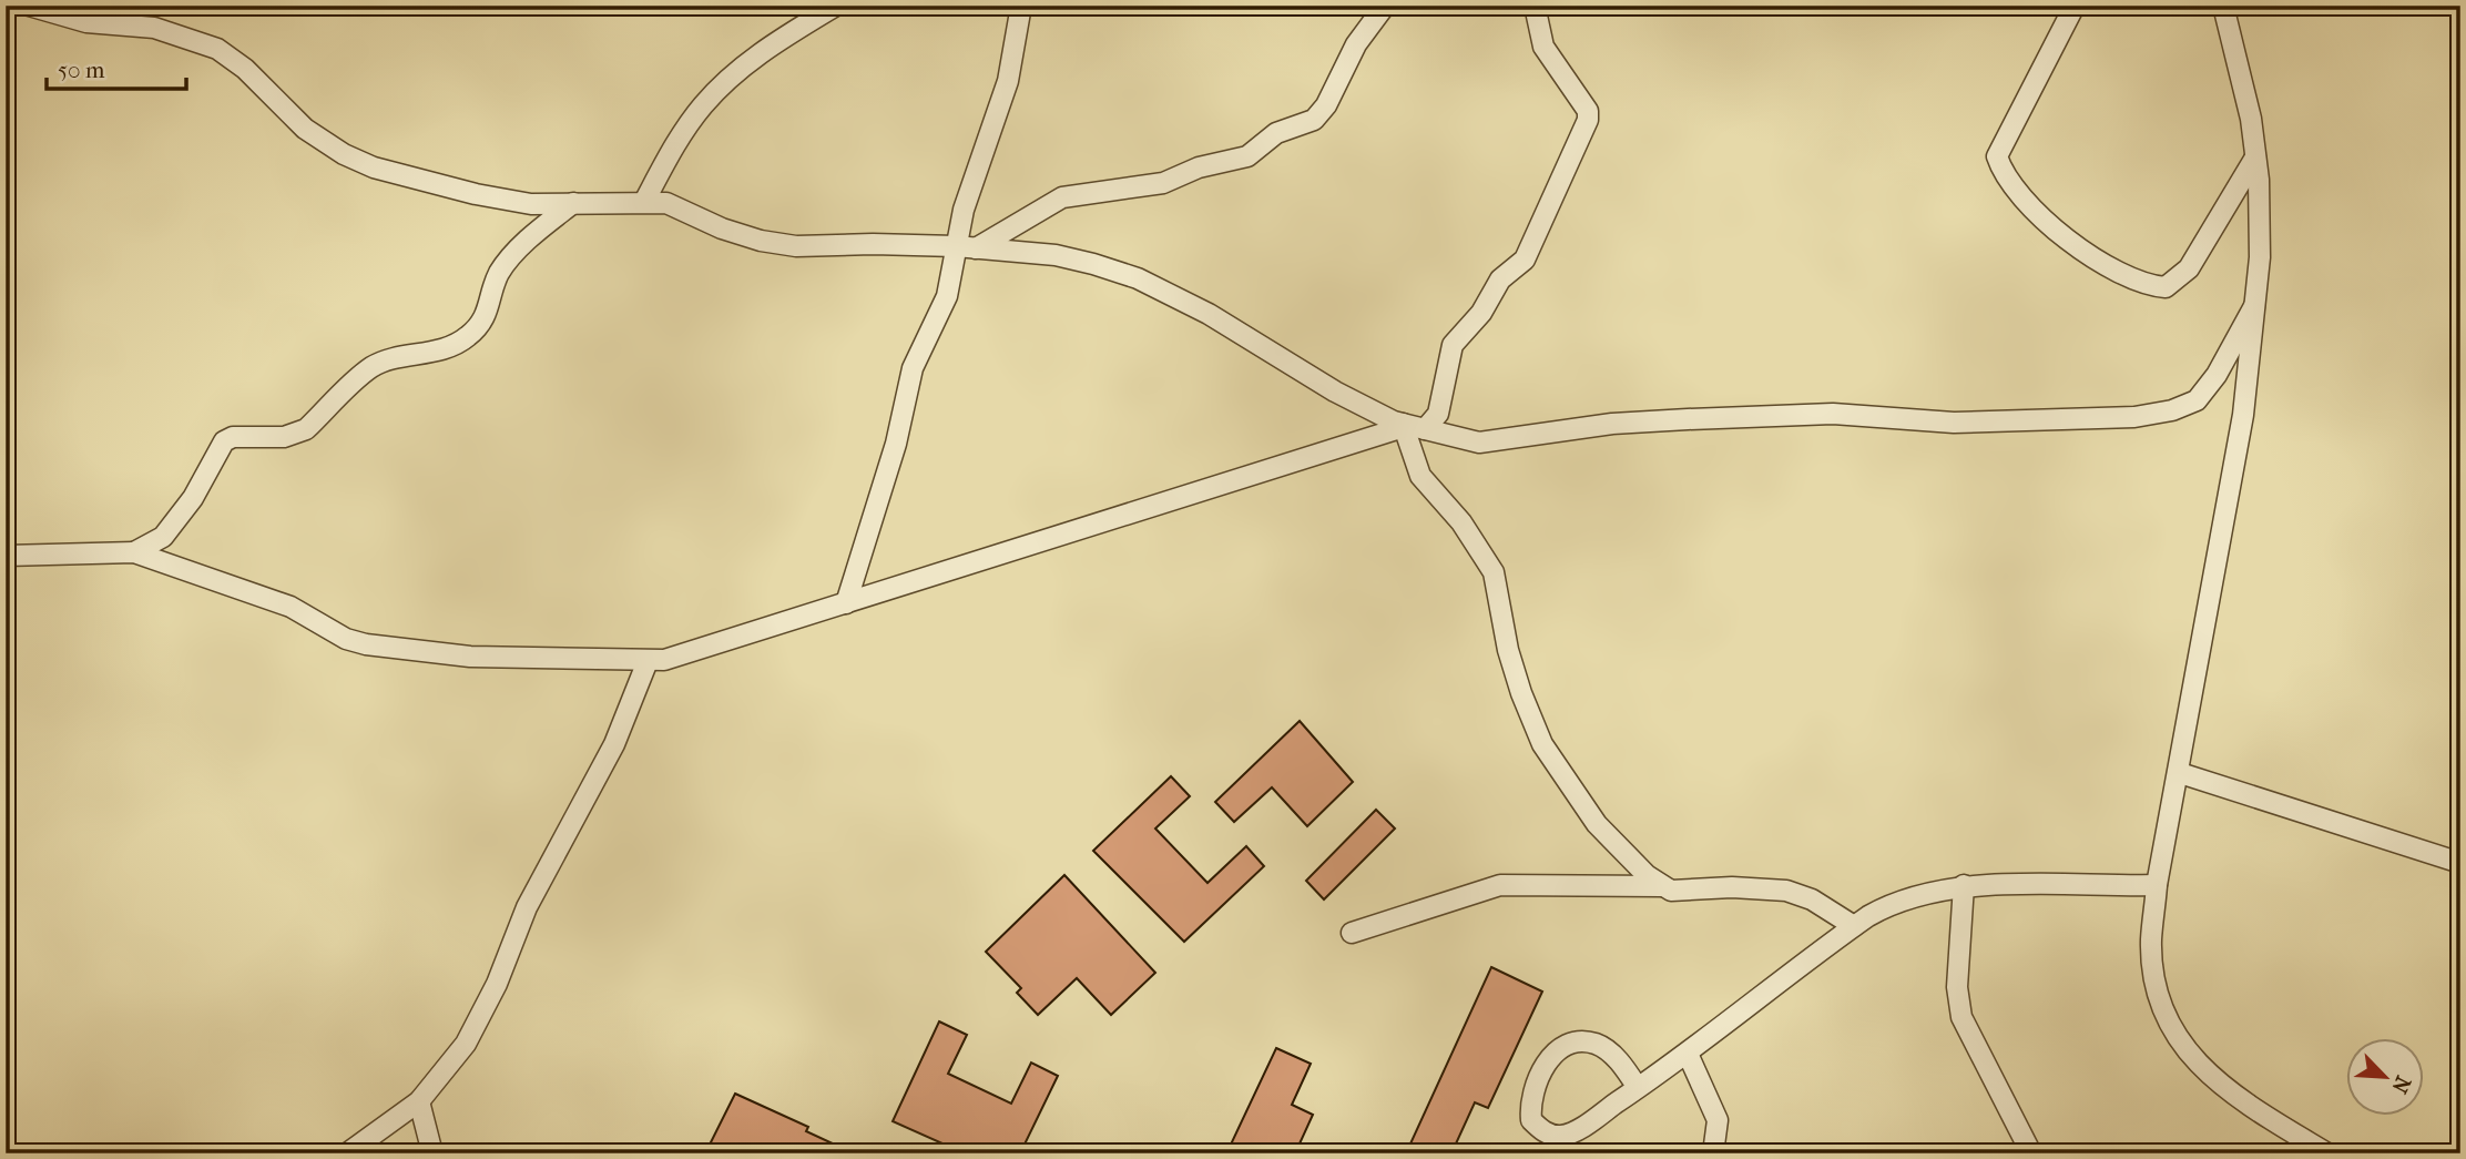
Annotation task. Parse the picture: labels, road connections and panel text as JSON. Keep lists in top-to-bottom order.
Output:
{
  "scale_bar": "50 m",
  "north": "bottom right"
}
